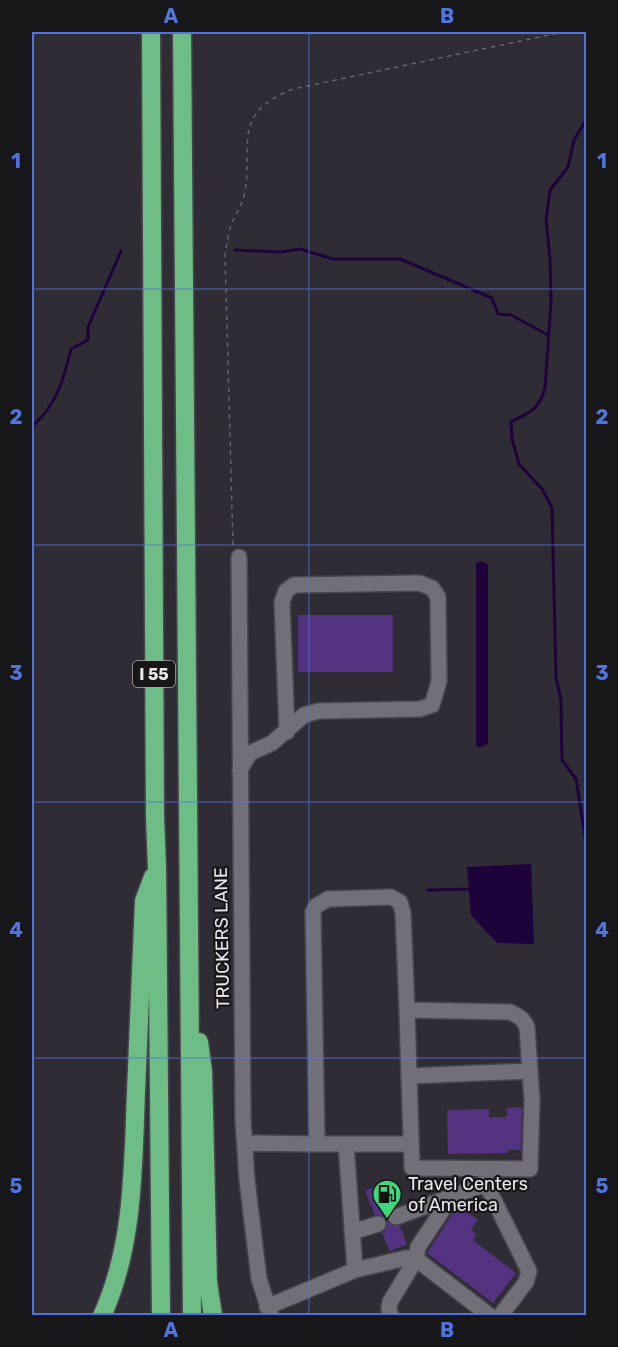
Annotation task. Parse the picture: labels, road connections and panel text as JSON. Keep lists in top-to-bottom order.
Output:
{
  "streets": {
    "highway": ["I 55"],
    "street": ["TRUCKERS LANE"]
  },
  "places": {
    "fuel station": ["Travel Centers of America"]
  },
  "grid": {
    "columns": ["A", "B"],
    "rows": [
      "1",
      "2",
      "3",
      "4",
      "5"
    ]
  }
}
